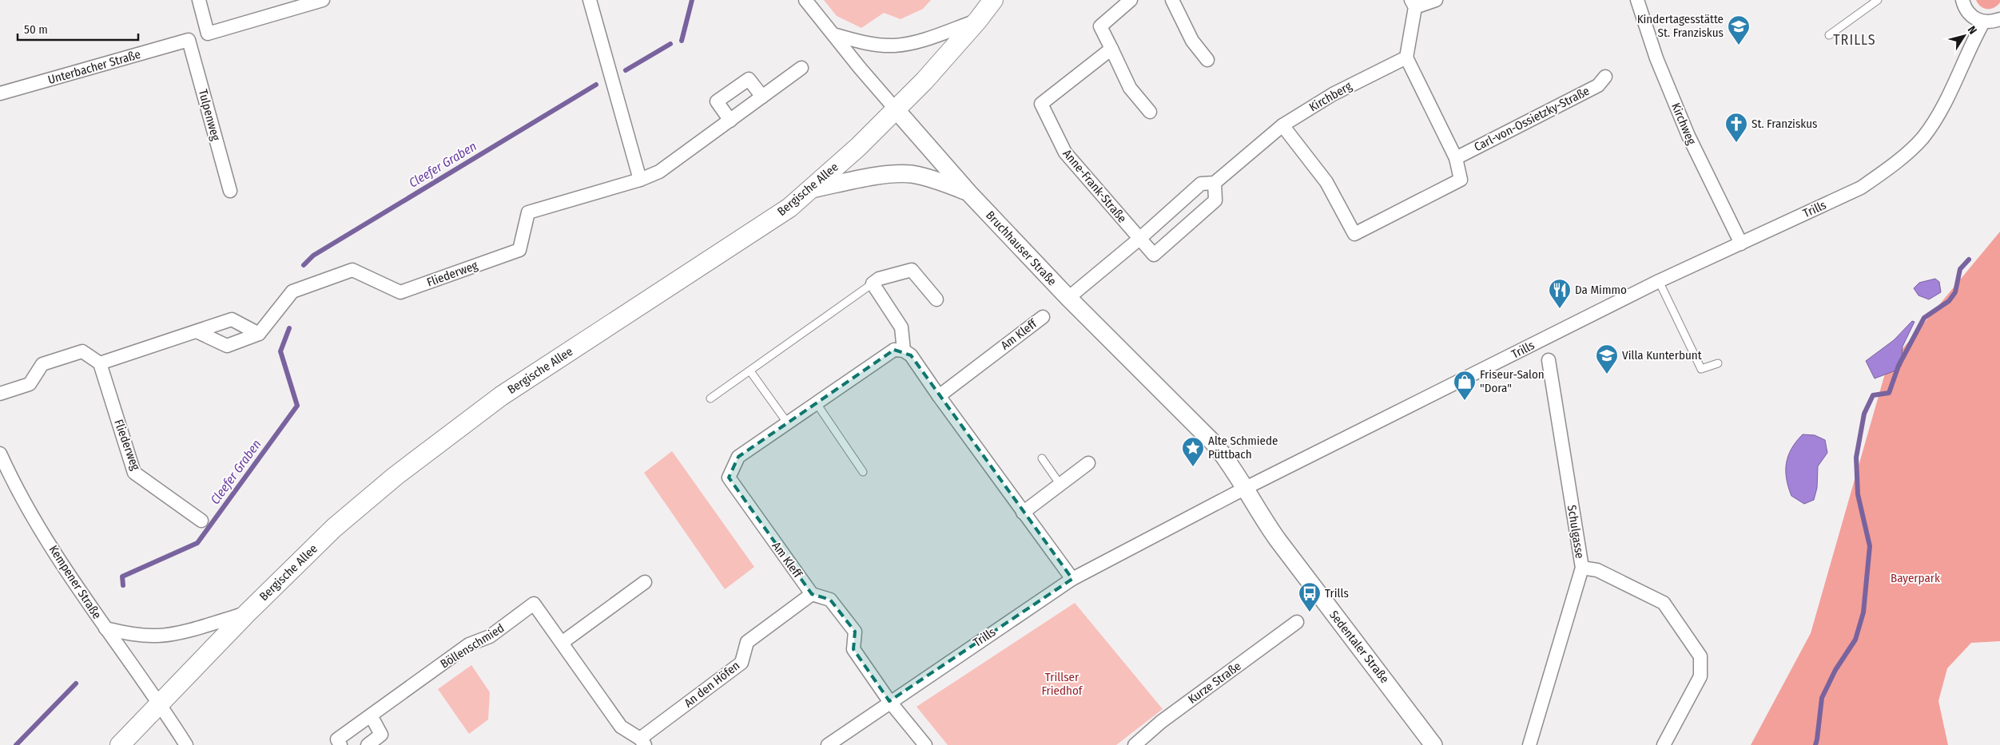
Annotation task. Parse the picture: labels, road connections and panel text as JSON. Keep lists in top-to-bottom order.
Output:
{
  "streets": {
    "main road": ["Bergische Allee"],
    "street": [
      "Unterbacher Straße",
      "Kirchberg",
      "Tulpenweg",
      "Carl-von-Ossietzky-Straße",
      "Kirchweg",
      "Anne-Frank-Straße",
      "Trills",
      "Bruchhauser Straße",
      "Fliederweg",
      "Am Kleff",
      "Schulgasse",
      "Kempener Straße",
      "Böllenschmied",
      "Sedentaler Straße",
      "Kurze Straße",
      "An den Höfen"
    ]
  },
  "crossings": [
    ["Unterbacher Straße", "Tulpenweg"],
    ["Kirchberg", "Anne-Frank-Straße"],
    ["Kirchberg", "Bruchhauser Straße"],
    ["Kirchweg", "Trills"],
    ["Bergische Allee", "Bruchhauser Straße"],
    ["Bergische Allee", "Kempener Straße"],
    ["Trills", "Bruchhauser Straße"],
    ["Trills", "Sedentaler Straße"],
    ["Bruchhauser Straße", "Sedentaler Straße"],
    ["Am Kleff", "An den Höfen"],
    ["Böllenschmied", "An den Höfen"]
  ],
  "districts": ["TRILLS"],
  "water": ["Cleefer Graben"],
  "parks": ["Bayerpark", "Trillser Friedhof"],
  "places": {
    "school or university": ["Kindertagesstätte St. Franziskus", "Villa Kunterbunt"],
    "church": ["St. Franziskus"],
    "restaurant": ["Da Mimmo"],
    "shop": ["Friseur-Salon \"Dora\""],
    "place": ["Alte Schmiede Püttbach"],
    "bus stop": ["Trills"]
  },
  "scale_bar": "50 m",
  "north": "top right"
}
